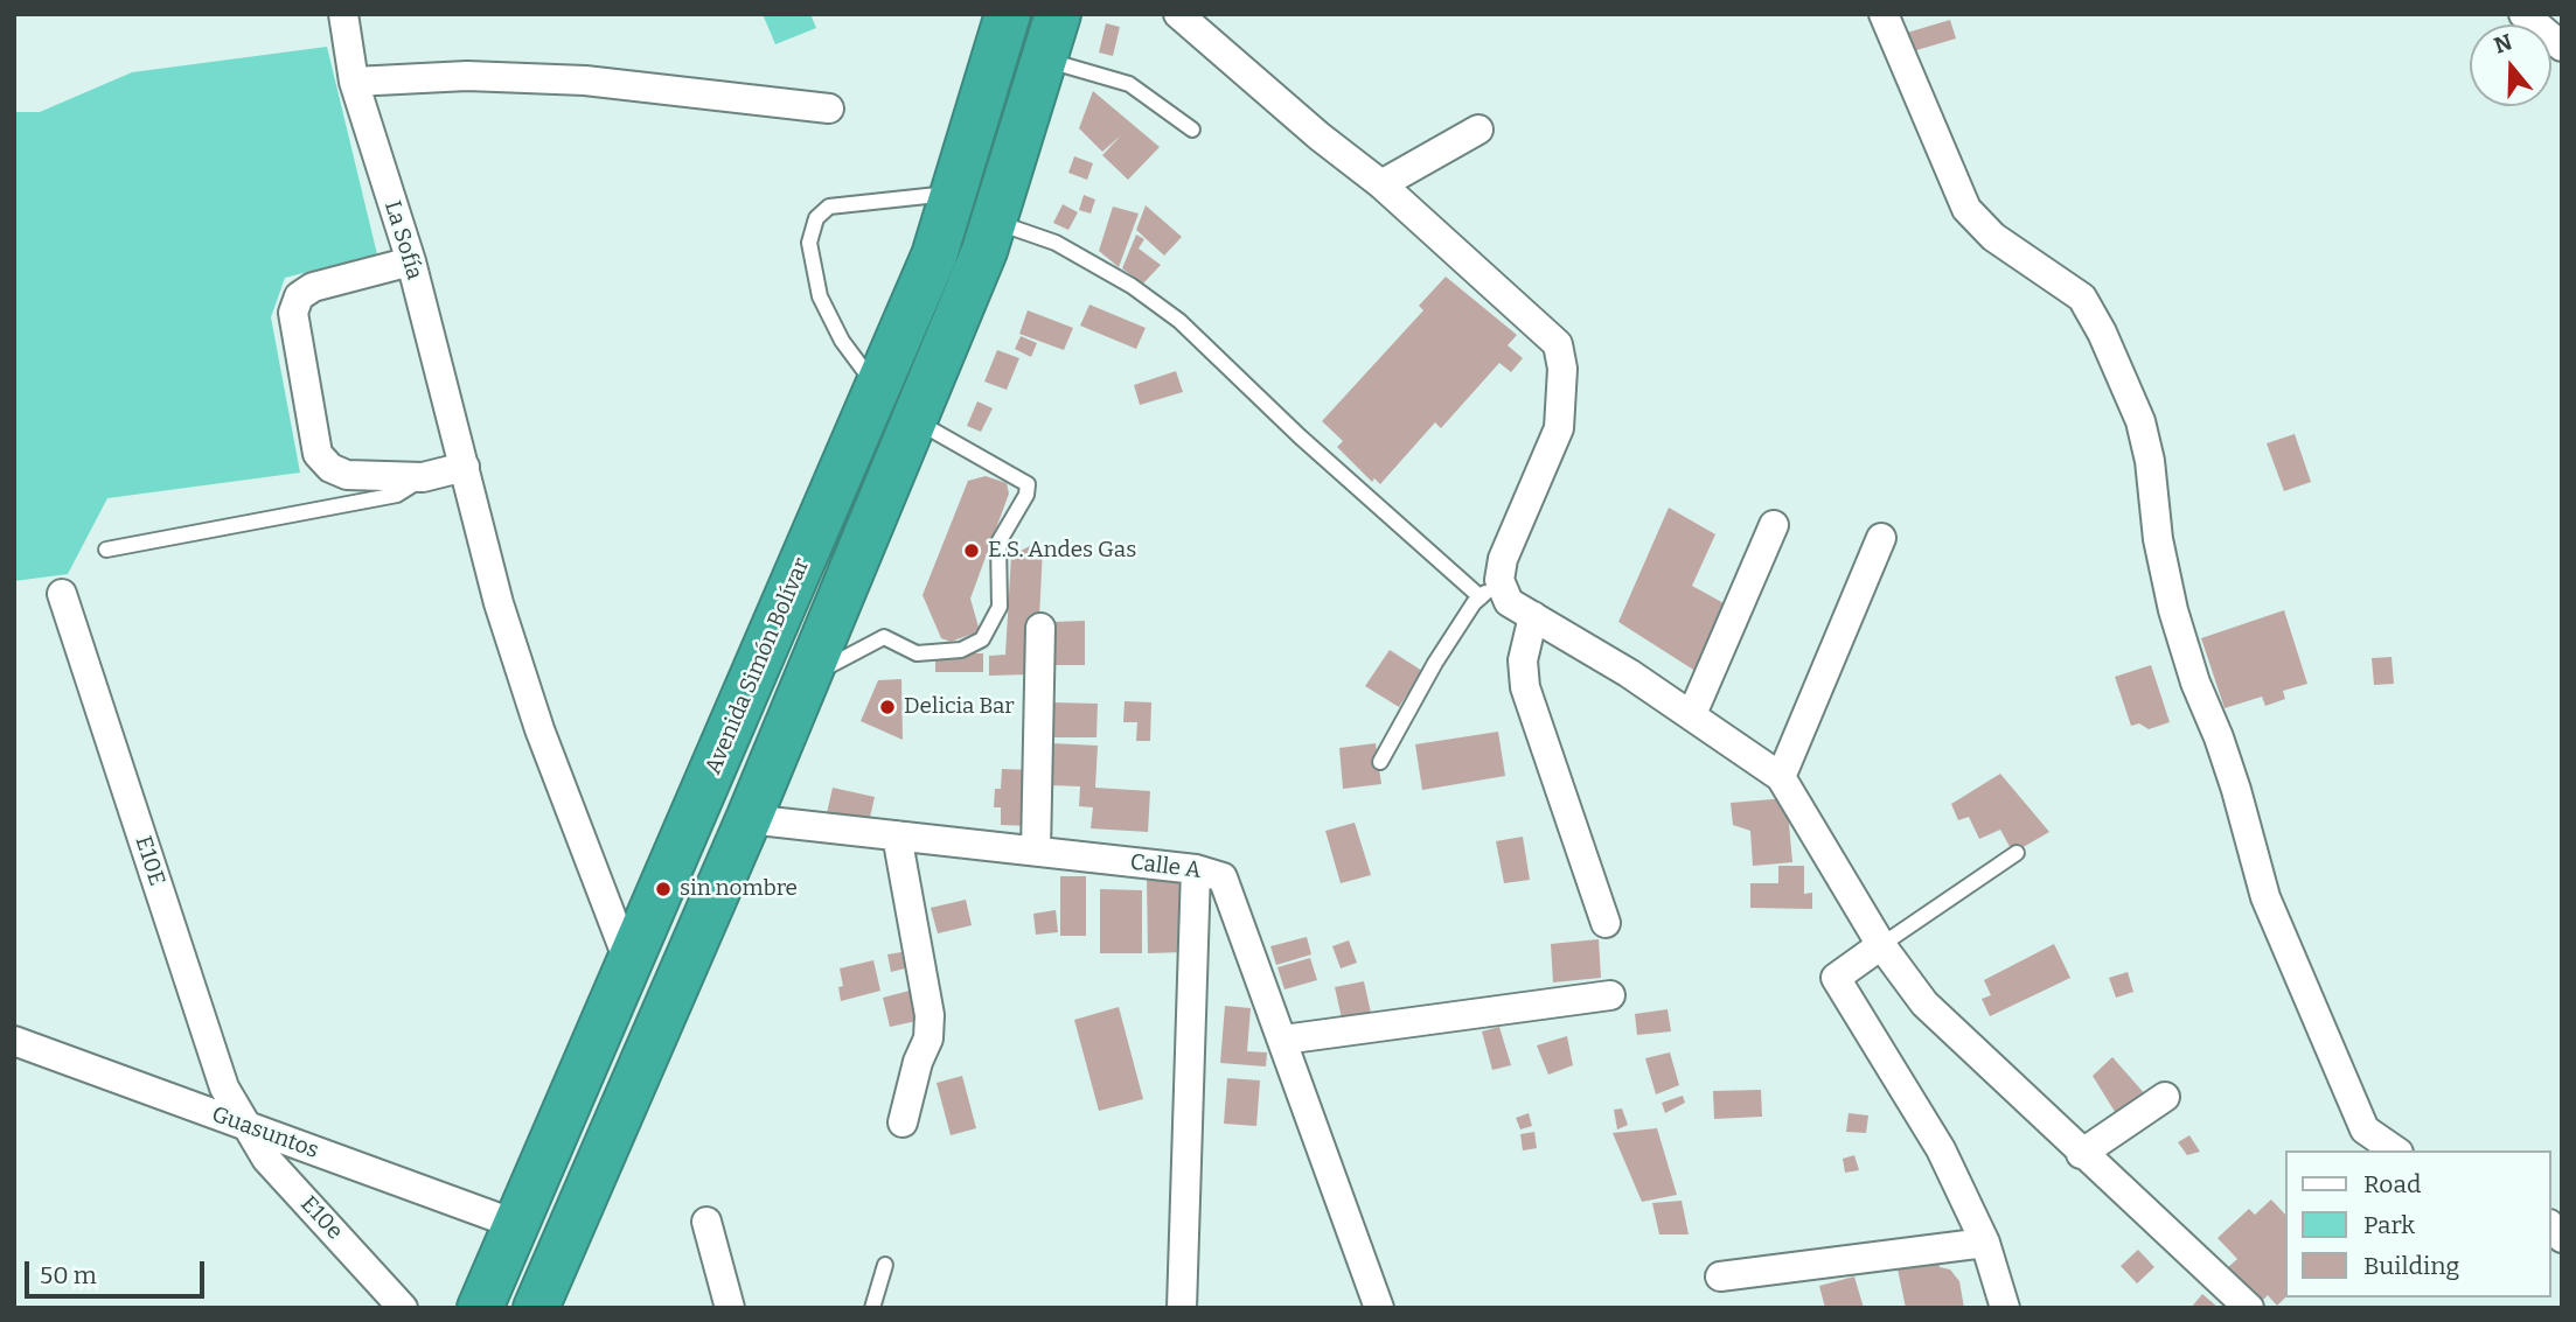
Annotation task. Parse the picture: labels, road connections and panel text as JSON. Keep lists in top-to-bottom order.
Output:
{
  "streets": {
    "highway": ["Avenida Simón Bolívar"],
    "street": [
      "La Sofía",
      "E10E",
      "Calle A",
      "Guasuntos",
      "E10e"
    ]
  },
  "crossings": [
    ["La Sofía", "Avenida Simón Bolívar"],
    ["Avenida Simón Bolívar", "Guasuntos"],
    ["E10E", "Guasuntos"],
    ["E10E", "E10e"],
    ["Guasuntos", "E10e"]
  ],
  "places": ["E.S. Andes Gas", "Delicia Bar", "sin nombre"],
  "legend": ["Road", "Park", "Building"],
  "scale_bar": "50 m",
  "north": "top"
}
